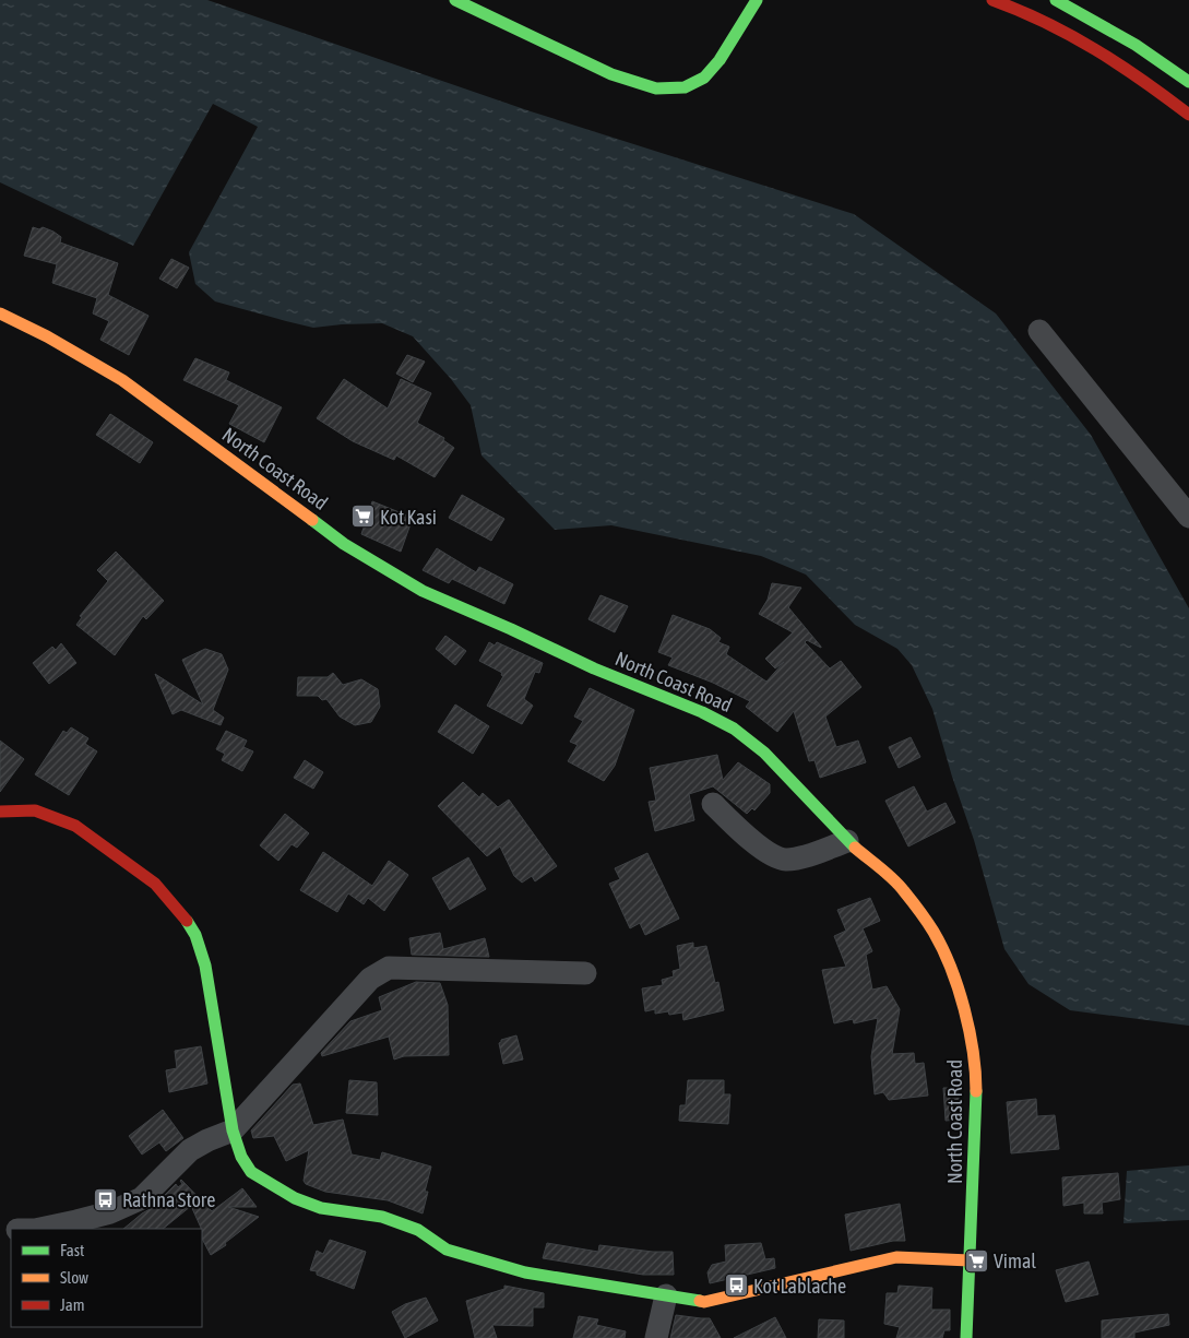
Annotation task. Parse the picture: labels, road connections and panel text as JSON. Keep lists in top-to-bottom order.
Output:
{
  "streets": {
    "street": ["North Coast Road"]
  },
  "places": {
    "supermarket": ["Kot Kasi", "Vimal"],
    "bus stop": ["Rathna Store", "Kot Lablache"]
  },
  "legend": ["Fast", "Slow", "Jam"]
}
